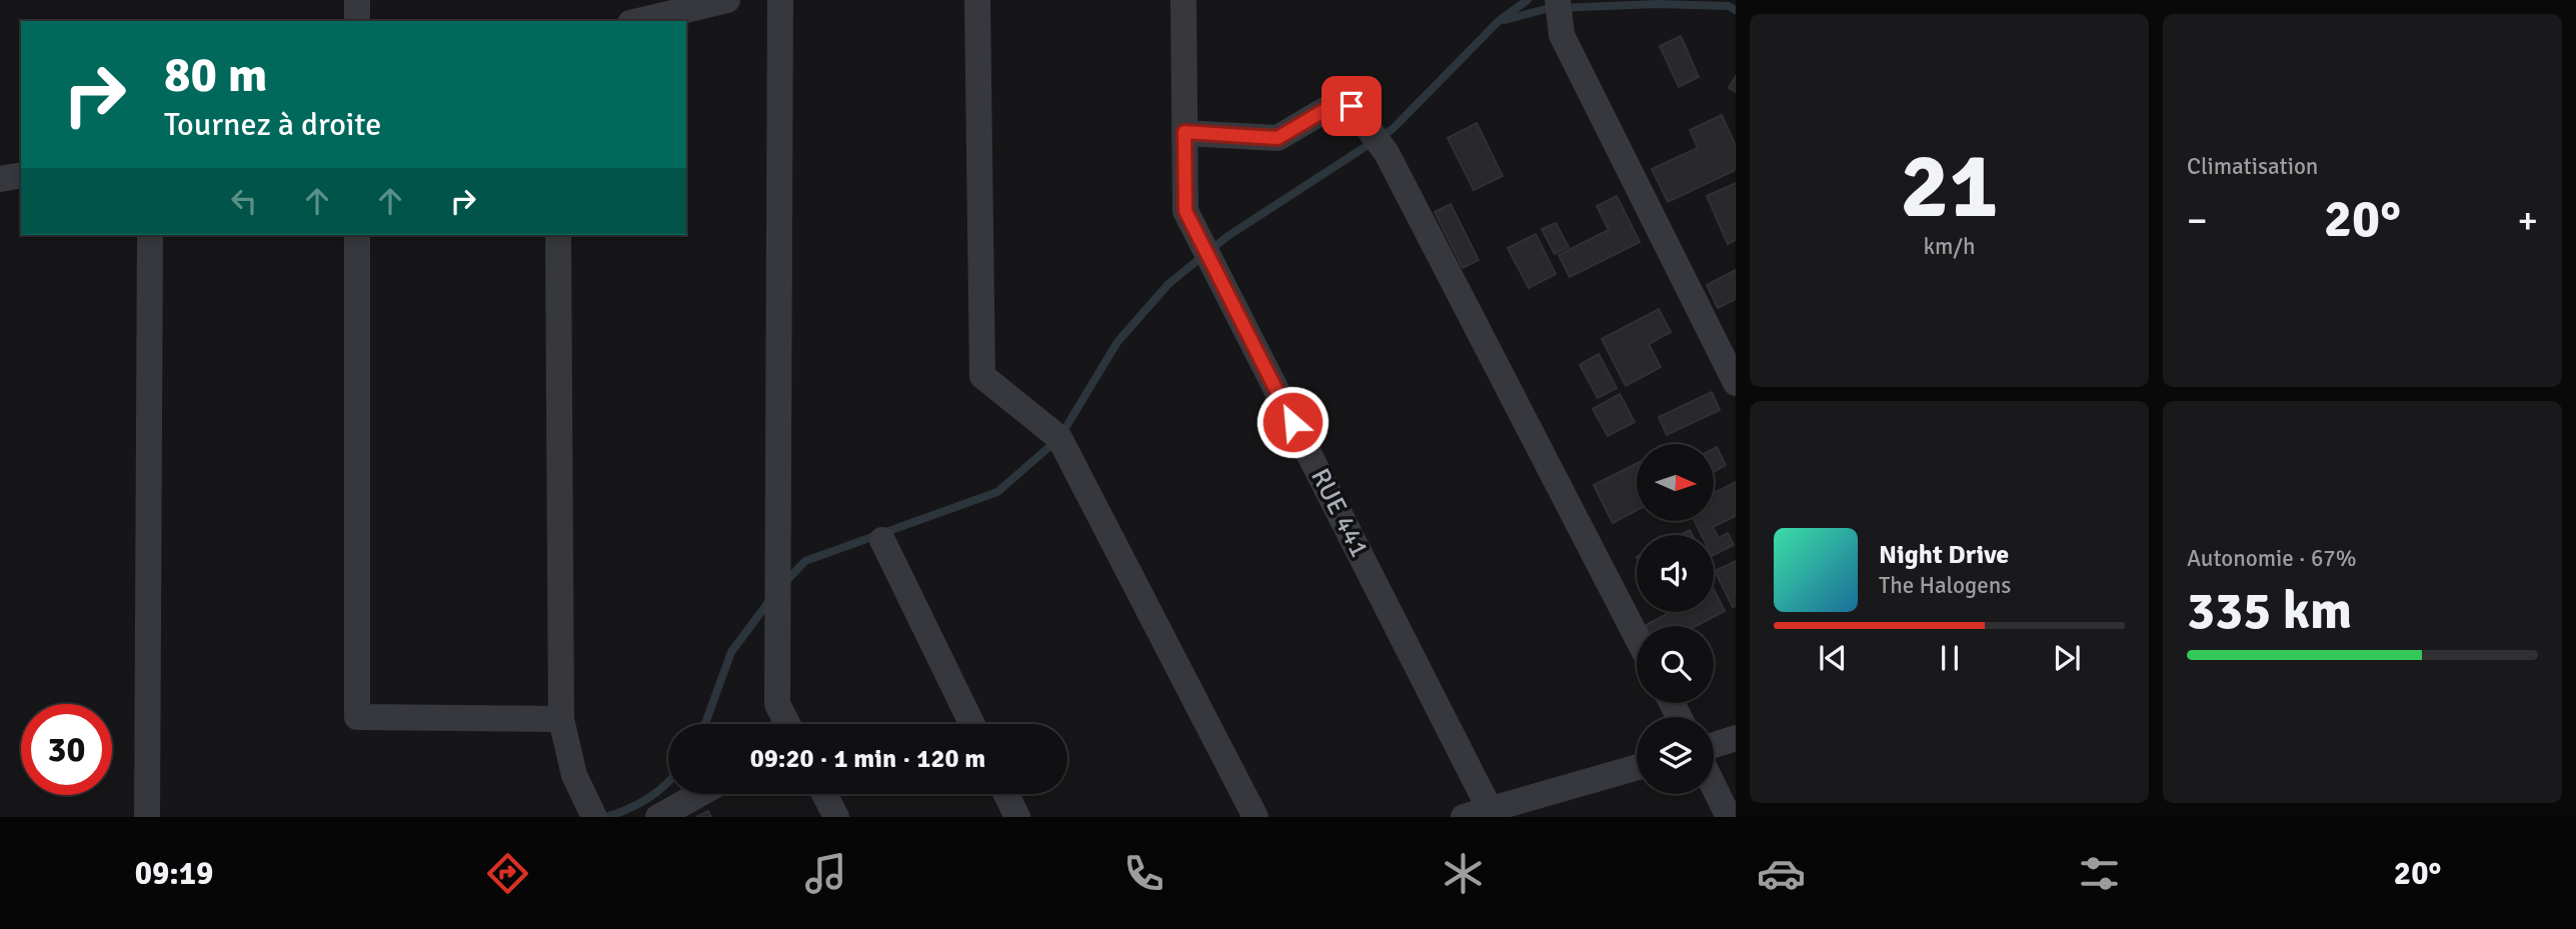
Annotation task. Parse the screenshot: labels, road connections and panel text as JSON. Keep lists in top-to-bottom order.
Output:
{
  "streets": {
    "street": ["RUE 441"]
  },
  "north": "right",
  "page": {
    "tile": [
      ["21", "km/h"],
      "Climatisation",
      ["Autonomie · 67%", "335 km"]
    ],
    "turn": ["80 m", "Tournez à droite"],
    "heat": ["−", "20°", "+"],
    "song": ["Night Drive", "The Halogens"],
    "limit": "30",
    "trip": "09:20 · 1 min · 120 m",
    "tabs": ["09:19", "20°"]
  }
}
